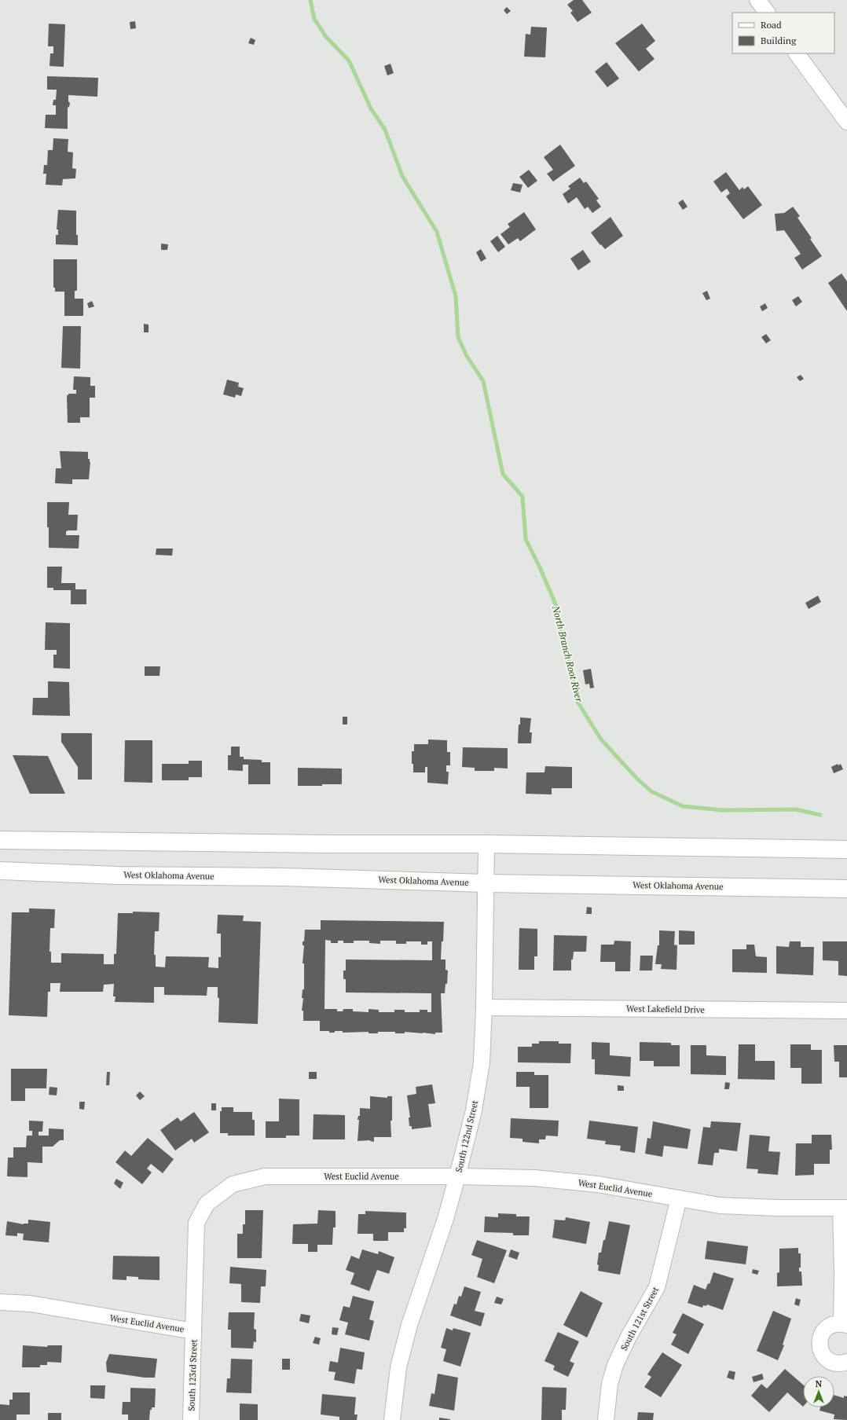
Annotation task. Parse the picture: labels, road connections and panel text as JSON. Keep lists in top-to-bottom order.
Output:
{
  "streets": {
    "main road": ["West Oklahoma Avenue"],
    "street": [
      "West Lakefield Drive",
      "South 122nd Street",
      "West Euclid Avenue",
      "South 121st Street",
      "South 123rd Street"
    ]
  },
  "crossings": [
    ["West Oklahoma Avenue", "South 122nd Street"],
    ["West Lakefield Drive", "South 122nd Street"],
    ["South 122nd Street", "West Euclid Avenue"],
    ["West Euclid Avenue", "South 121st Street"],
    ["West Euclid Avenue", "South 123rd Street"]
  ],
  "water": ["North Branch Root River"],
  "legend": ["Road", "Building"],
  "north": "top"
}
